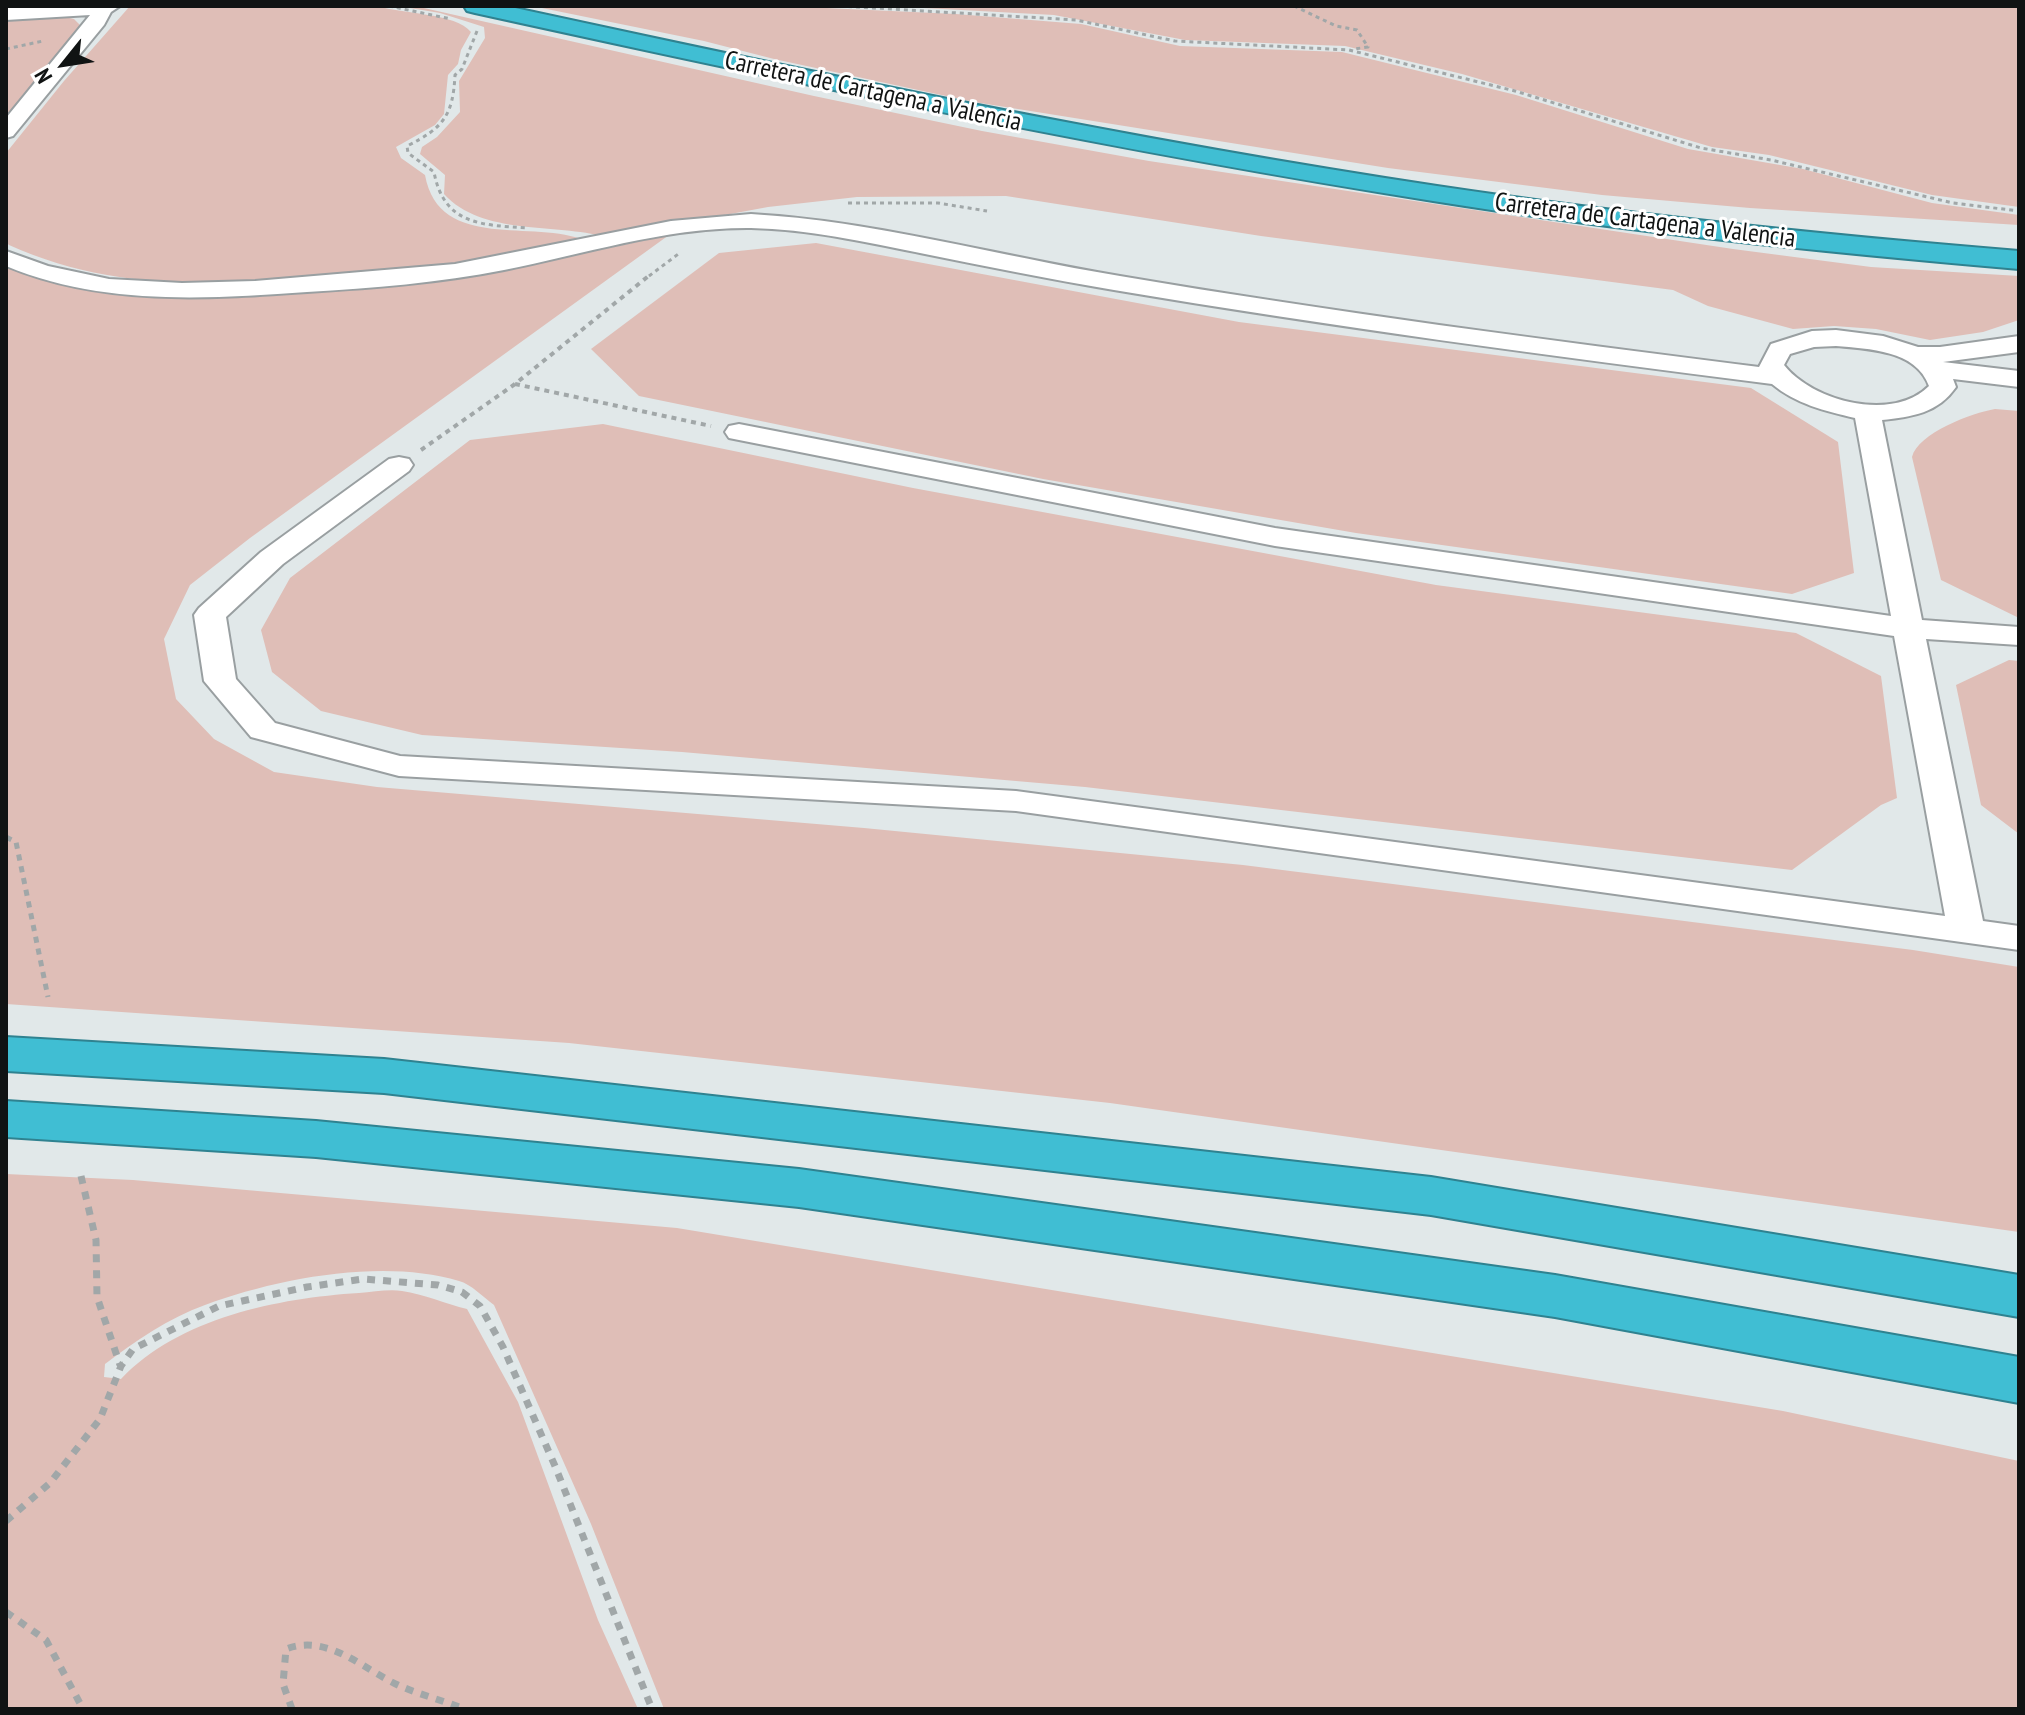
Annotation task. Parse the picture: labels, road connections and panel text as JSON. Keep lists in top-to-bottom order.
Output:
{
  "streets": {
    "highway": ["Carretera de Cartagena a Valencia"]
  },
  "north": "bottom left"
}
